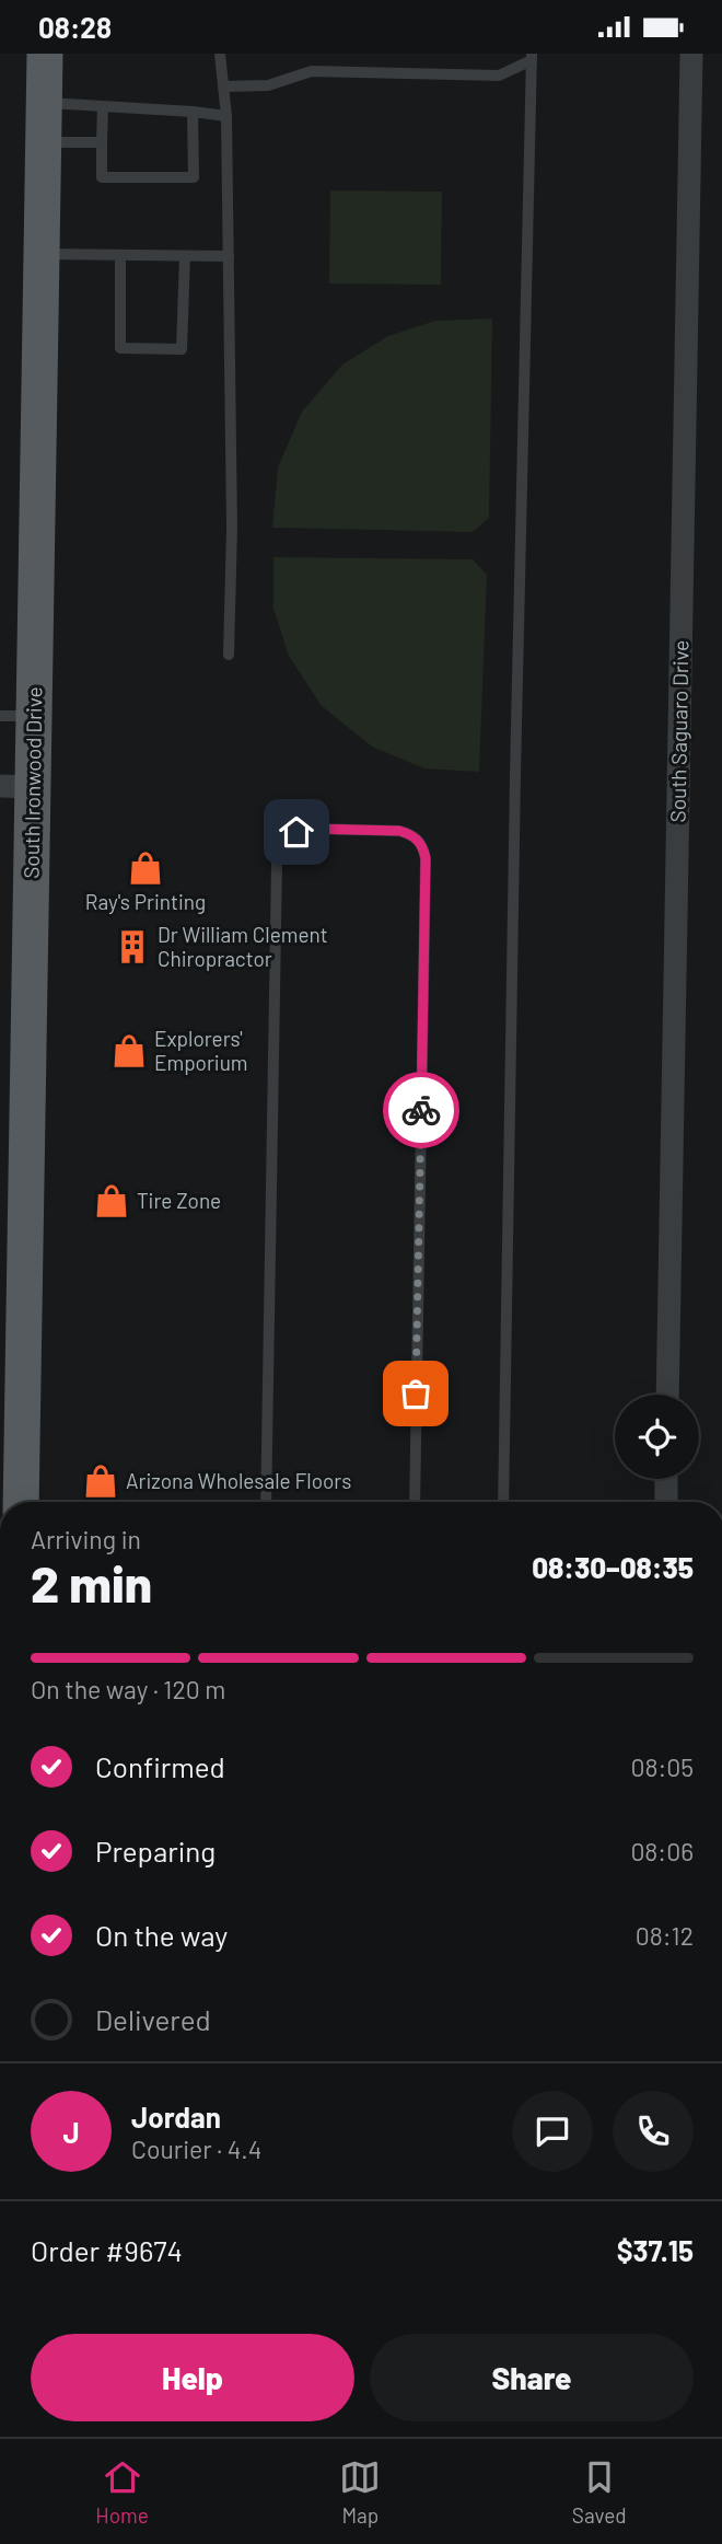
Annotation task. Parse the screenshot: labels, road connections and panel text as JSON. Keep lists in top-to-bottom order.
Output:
{
  "streets": {
    "main road": ["South Ironwood Drive"],
    "street": ["South Saguaro Drive"]
  },
  "places": {
    "shop": [
      "Ray's Printing",
      "Explorers' Emporium",
      "Tire Zone",
      "Arizona Wholesale Floors"
    ],
    "building": ["Dr William Clement Chiropractor"]
  },
  "page": {
    "status": "08:28",
    "heading": ["2 min", "Arriving in", "08:30–08:35"],
    "panel": [
      "Jordan",
      "Courier · 4.4",
      "Order #9674",
      "$37.15"
    ],
    "bar": "On the way · 120 m",
    "list": [
      ["Confirmed", "08:05"],
      ["Preparing", "08:06"],
      ["On the way", "08:12"],
      "Delivered"
    ],
    "round": "J",
    "buttons": ["Help", "Share"],
    "tabs": ["Home", "Map", "Saved"]
  }
}
